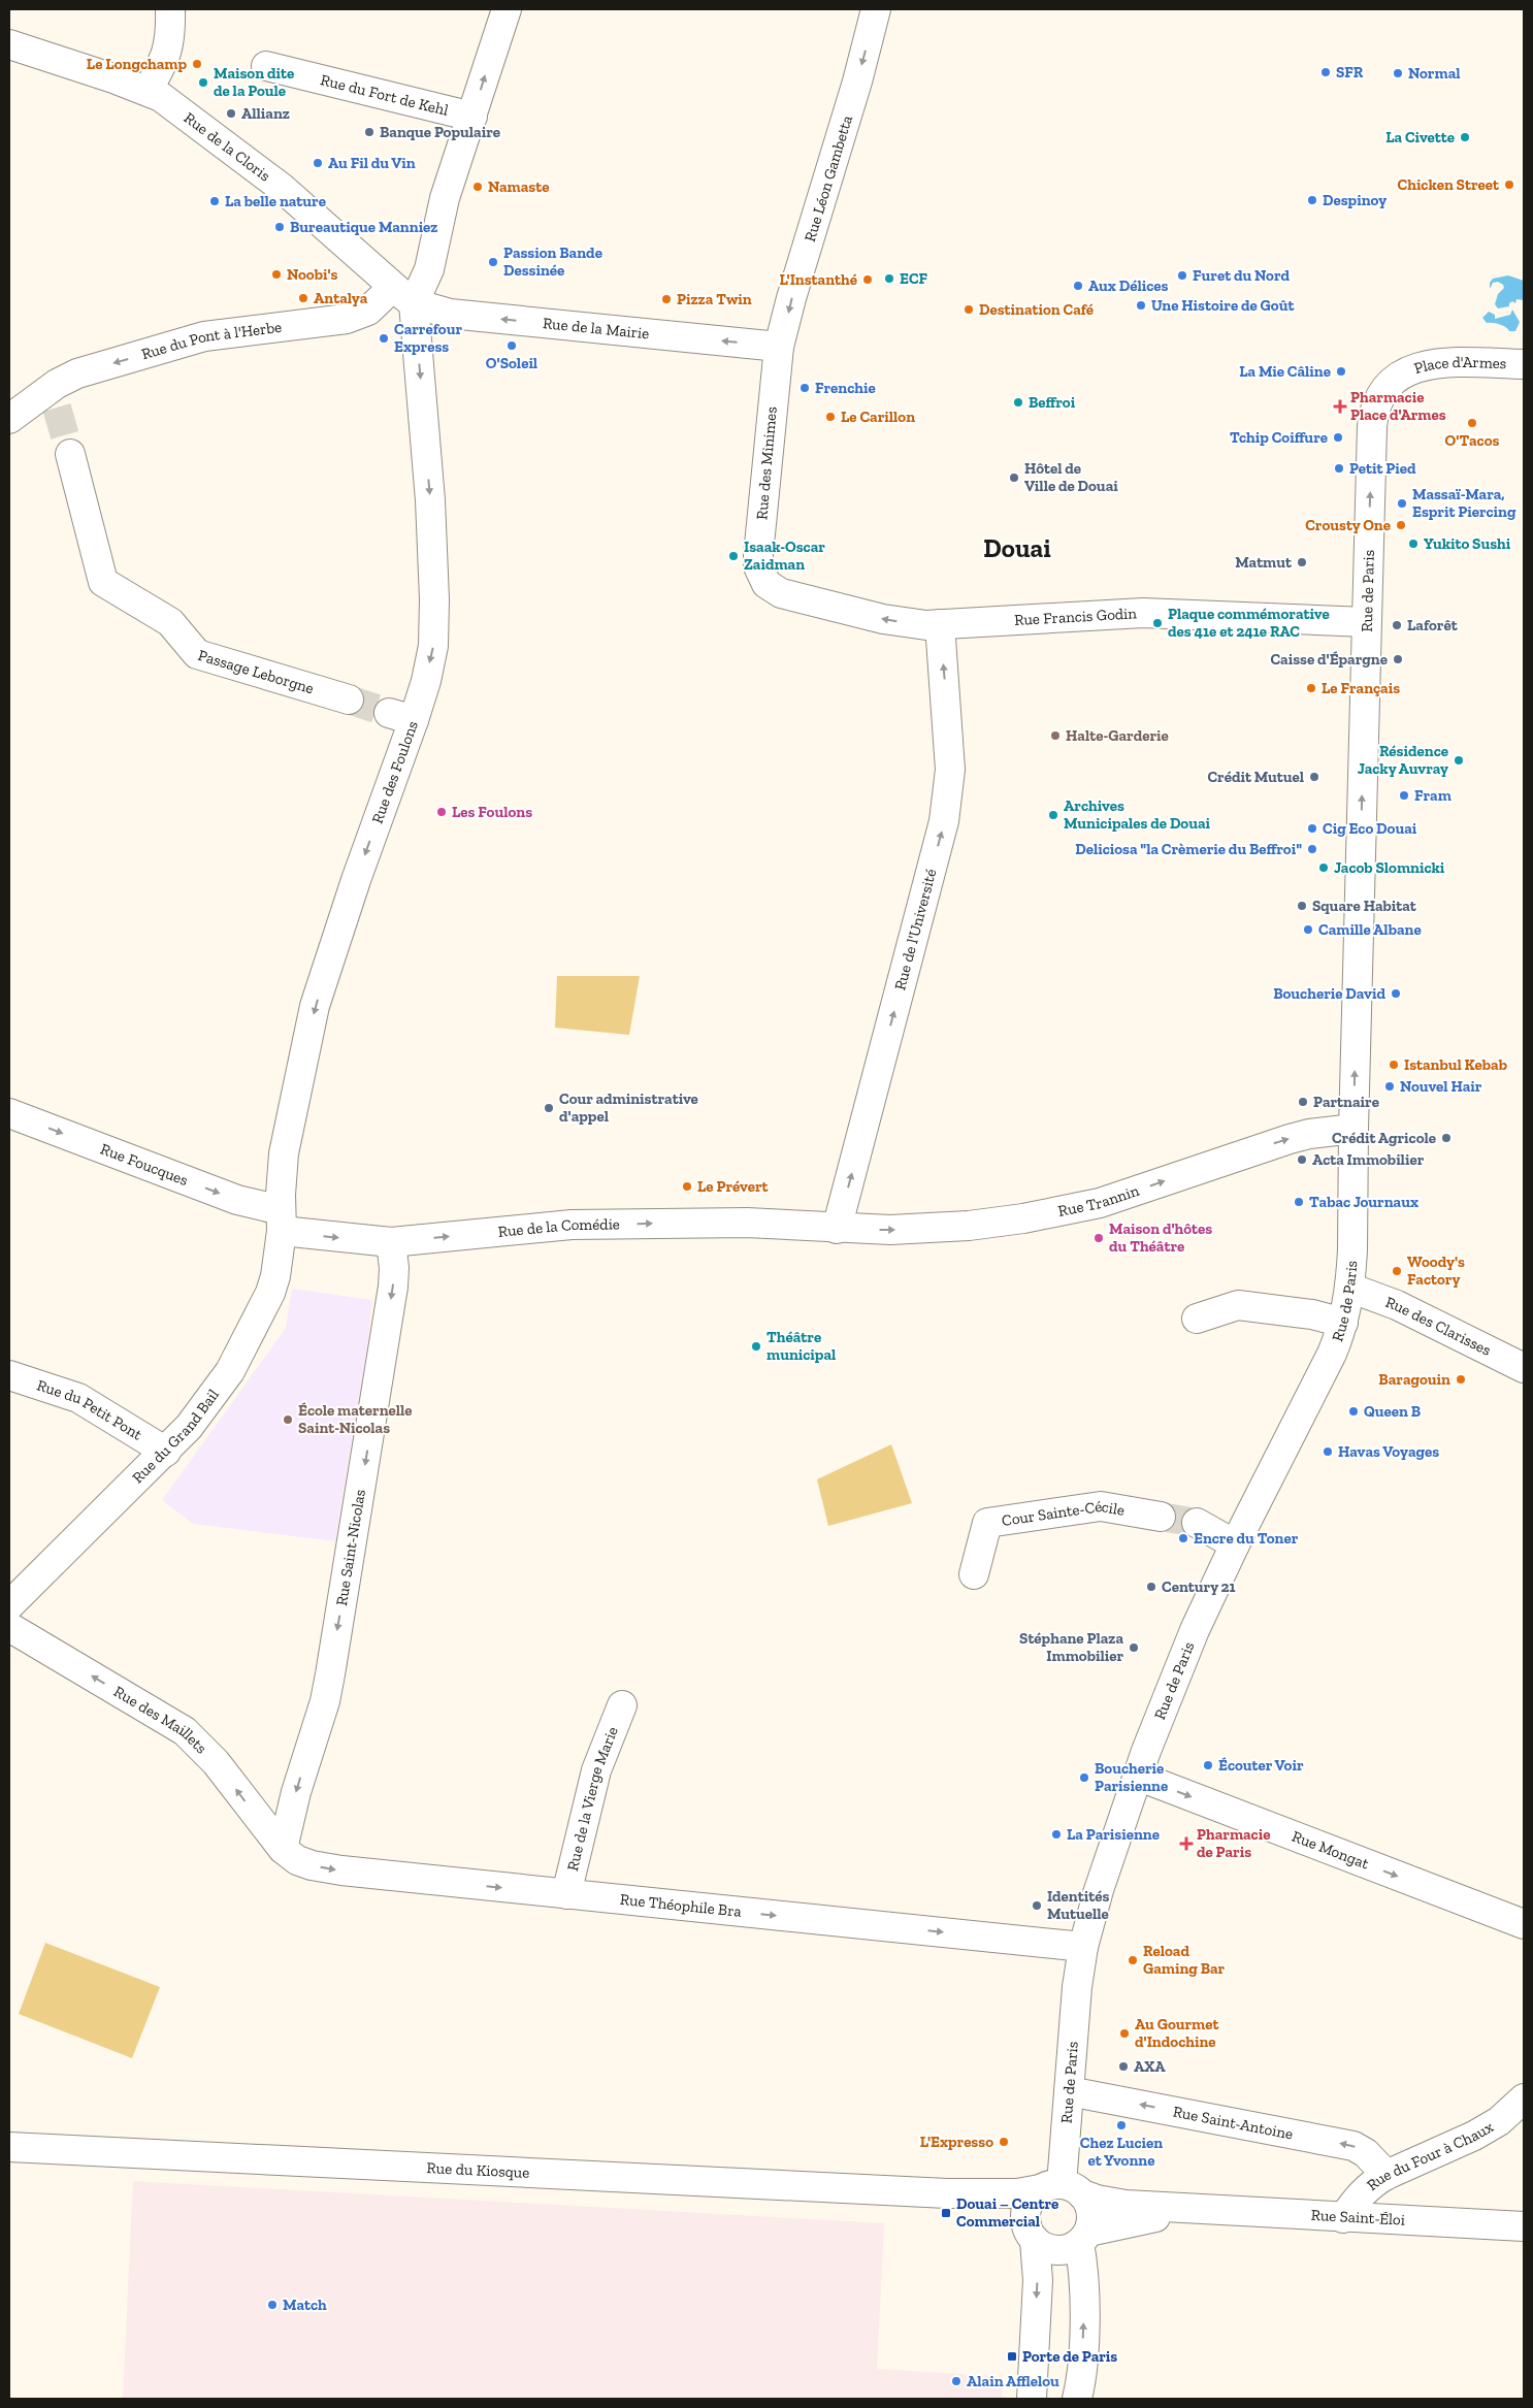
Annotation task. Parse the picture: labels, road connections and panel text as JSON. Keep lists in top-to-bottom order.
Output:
{
  "streets": {
    "street": [
      "Rue du Fort de Kehl",
      "Rue de la Cloris",
      "Rue Léon Gambetta",
      "Rue de la Mairie",
      "Rue du Pont à l'Herbe",
      "Place d'Armes",
      "Rue des Minimes",
      "Rue de Paris",
      "Rue Francis Godin",
      "Passage Leborgne",
      "Rue des Foulons",
      "Rue de l'Université",
      "Rue Foucques",
      "Rue Trannin",
      "Rue de la Comédie",
      "Rue des Clarisses",
      "Rue du Petit Pont",
      "Rue du Grand Bail",
      "Cour Sainte-Cécile",
      "Rue Saint-Nicolas",
      "Rue des Maillets",
      "Rue de la Vierge Marie",
      "Rue Mongat",
      "Rue Théophile Bra",
      "Rue Saint-Antoine",
      "Rue du Four à Chaux",
      "Rue du Kiosque",
      "Rue Saint-Éloi"
    ]
  },
  "crossings": [
    ["Rue de la Cloris", "Rue de la Mairie"],
    ["Rue de la Cloris", "Rue du Pont à l'Herbe"],
    ["Rue de la Cloris", "Rue des Foulons"],
    ["Rue Léon Gambetta", "Rue de la Mairie"],
    ["Rue Léon Gambetta", "Rue des Minimes"],
    ["Rue de la Mairie", "Rue du Pont à l'Herbe"],
    ["Rue de la Mairie", "Rue des Minimes"],
    ["Rue de la Mairie", "Rue des Foulons"],
    ["Rue du Pont à l'Herbe", "Rue des Foulons"],
    ["Place d'Armes", "Rue de Paris"],
    ["Rue des Minimes", "Rue Francis Godin"],
    ["Rue des Minimes", "Rue de l'Université"],
    ["Rue de Paris", "Rue Francis Godin"],
    ["Rue de Paris", "Rue Trannin"],
    ["Rue de Paris", "Rue des Clarisses"],
    ["Rue de Paris", "Rue Mongat"],
    ["Rue de Paris", "Rue Théophile Bra"],
    ["Rue de Paris", "Rue Saint-Antoine"],
    ["Rue de Paris", "Rue du Kiosque"],
    ["Rue de Paris", "Rue Saint-Éloi"],
    ["Rue Francis Godin", "Rue de l'Université"],
    ["Rue des Foulons", "Rue Foucques"],
    ["Rue des Foulons", "Rue de la Comédie"],
    ["Rue des Foulons", "Rue du Grand Bail"],
    ["Rue de l'Université", "Rue Trannin"],
    ["Rue de l'Université", "Rue de la Comédie"],
    ["Rue Foucques", "Rue de la Comédie"],
    ["Rue Foucques", "Rue du Grand Bail"],
    ["Rue Trannin", "Rue de la Comédie"],
    ["Rue de la Comédie", "Rue du Grand Bail"],
    ["Rue de la Comédie", "Rue Saint-Nicolas"],
    ["Rue du Petit Pont", "Rue du Grand Bail"],
    ["Rue Saint-Nicolas", "Rue des Maillets"],
    ["Rue Saint-Nicolas", "Rue Théophile Bra"],
    ["Rue des Maillets", "Rue Théophile Bra"],
    ["Rue de la Vierge Marie", "Rue Théophile Bra"],
    ["Rue Saint-Antoine", "Rue du Four à Chaux"],
    ["Rue du Four à Chaux", "Rue Saint-Éloi"],
    ["Rue du Kiosque", "Rue Saint-Éloi"]
  ],
  "one_way": [
    "Rue Léon Gambetta",
    "Rue de la Mairie",
    "Rue du Pont à l'Herbe",
    "Rue de Paris",
    "Rue des Foulons",
    "Rue de l'Université",
    "Rue Foucques",
    "Rue Trannin",
    "Rue de la Comédie",
    "Rue Saint-Nicolas",
    "Rue des Maillets",
    "Rue Mongat",
    "Rue Théophile Bra",
    "Rue Saint-Antoine"
  ],
  "districts": ["Douai"],
  "places": {
    "other": [
      "Le Longchamp",
      "SFR",
      "Normal",
      "Maison dite de la Poule",
      "Allianz",
      "Banque Populaire",
      "La Civette",
      "Au Fil du Vin",
      "Chicken Street",
      "Namaste",
      "Despinoy",
      "La belle nature",
      "Bureautique Manniez",
      "Passion Bande Dessinée",
      "Noobi's",
      "Furet du Nord",
      "ECF",
      "L'Instanthé",
      "Aux Délices",
      "Antalya",
      "Pizza Twin",
      "Une Histoire de Goût",
      "Destination Café",
      "Carrefour Express",
      "O'Soleil",
      "La Mie Câline",
      "Frenchie",
      "Beffroi",
      "Le Carillon",
      "O'Tacos",
      "Tchip Coiffure",
      "Petit Pied",
      "Hôtel de Ville de Douai",
      "Massaï-Mara, Esprit Piercing",
      "Crousty One",
      "Yukito Sushi",
      "Isaak-Oscar Zaidman",
      "Matmut",
      "Plaque commémorative des 41e et 241e RAC",
      "Laforêt",
      "Caisse d'Épargne",
      "Le Français",
      "Halte-Garderie",
      "Résidence Jacky Auvray",
      "Crédit Mutuel",
      "Fram",
      "Les Foulons",
      "Archives Municipales de Douai",
      "Cig Eco Douai",
      "Deliciosa \"la Crèmerie du Beffroi\"",
      "Jacob Slomnicki",
      "Square Habitat",
      "Camille Albane",
      "Boucherie David",
      "Istanbul Kebab",
      "Nouvel Hair",
      "Partnaire",
      "Cour administrative d'appel",
      "Crédit Agricole",
      "Acta Immobilier",
      "Le Prévert",
      "Tabac Journaux",
      "Maison d'hôtes du Théâtre",
      "Woody's Factory",
      "Théâtre municipal",
      "Baragouin",
      "Queen B",
      "École maternelle Saint-Nicolas",
      "Havas Voyages",
      "Encre du Toner",
      "Century 21",
      "Stéphane Plaza Immobilier",
      "Écouter Voir",
      "Boucherie Parisienne",
      "La Parisienne",
      "Identités Mutuelle",
      "Reload Gaming Bar",
      "Au Gourmet d'Indochine",
      "AXA",
      "Chez Lucien et Yvonne",
      "L'Expresso",
      "Match",
      "Alain Afflelou"
    ],
    "health": ["Pharmacie Place d'Armes", "Pharmacie de Paris"],
    "transit": ["Douai – Centre Commercial", "Porte de Paris"]
  }
}
